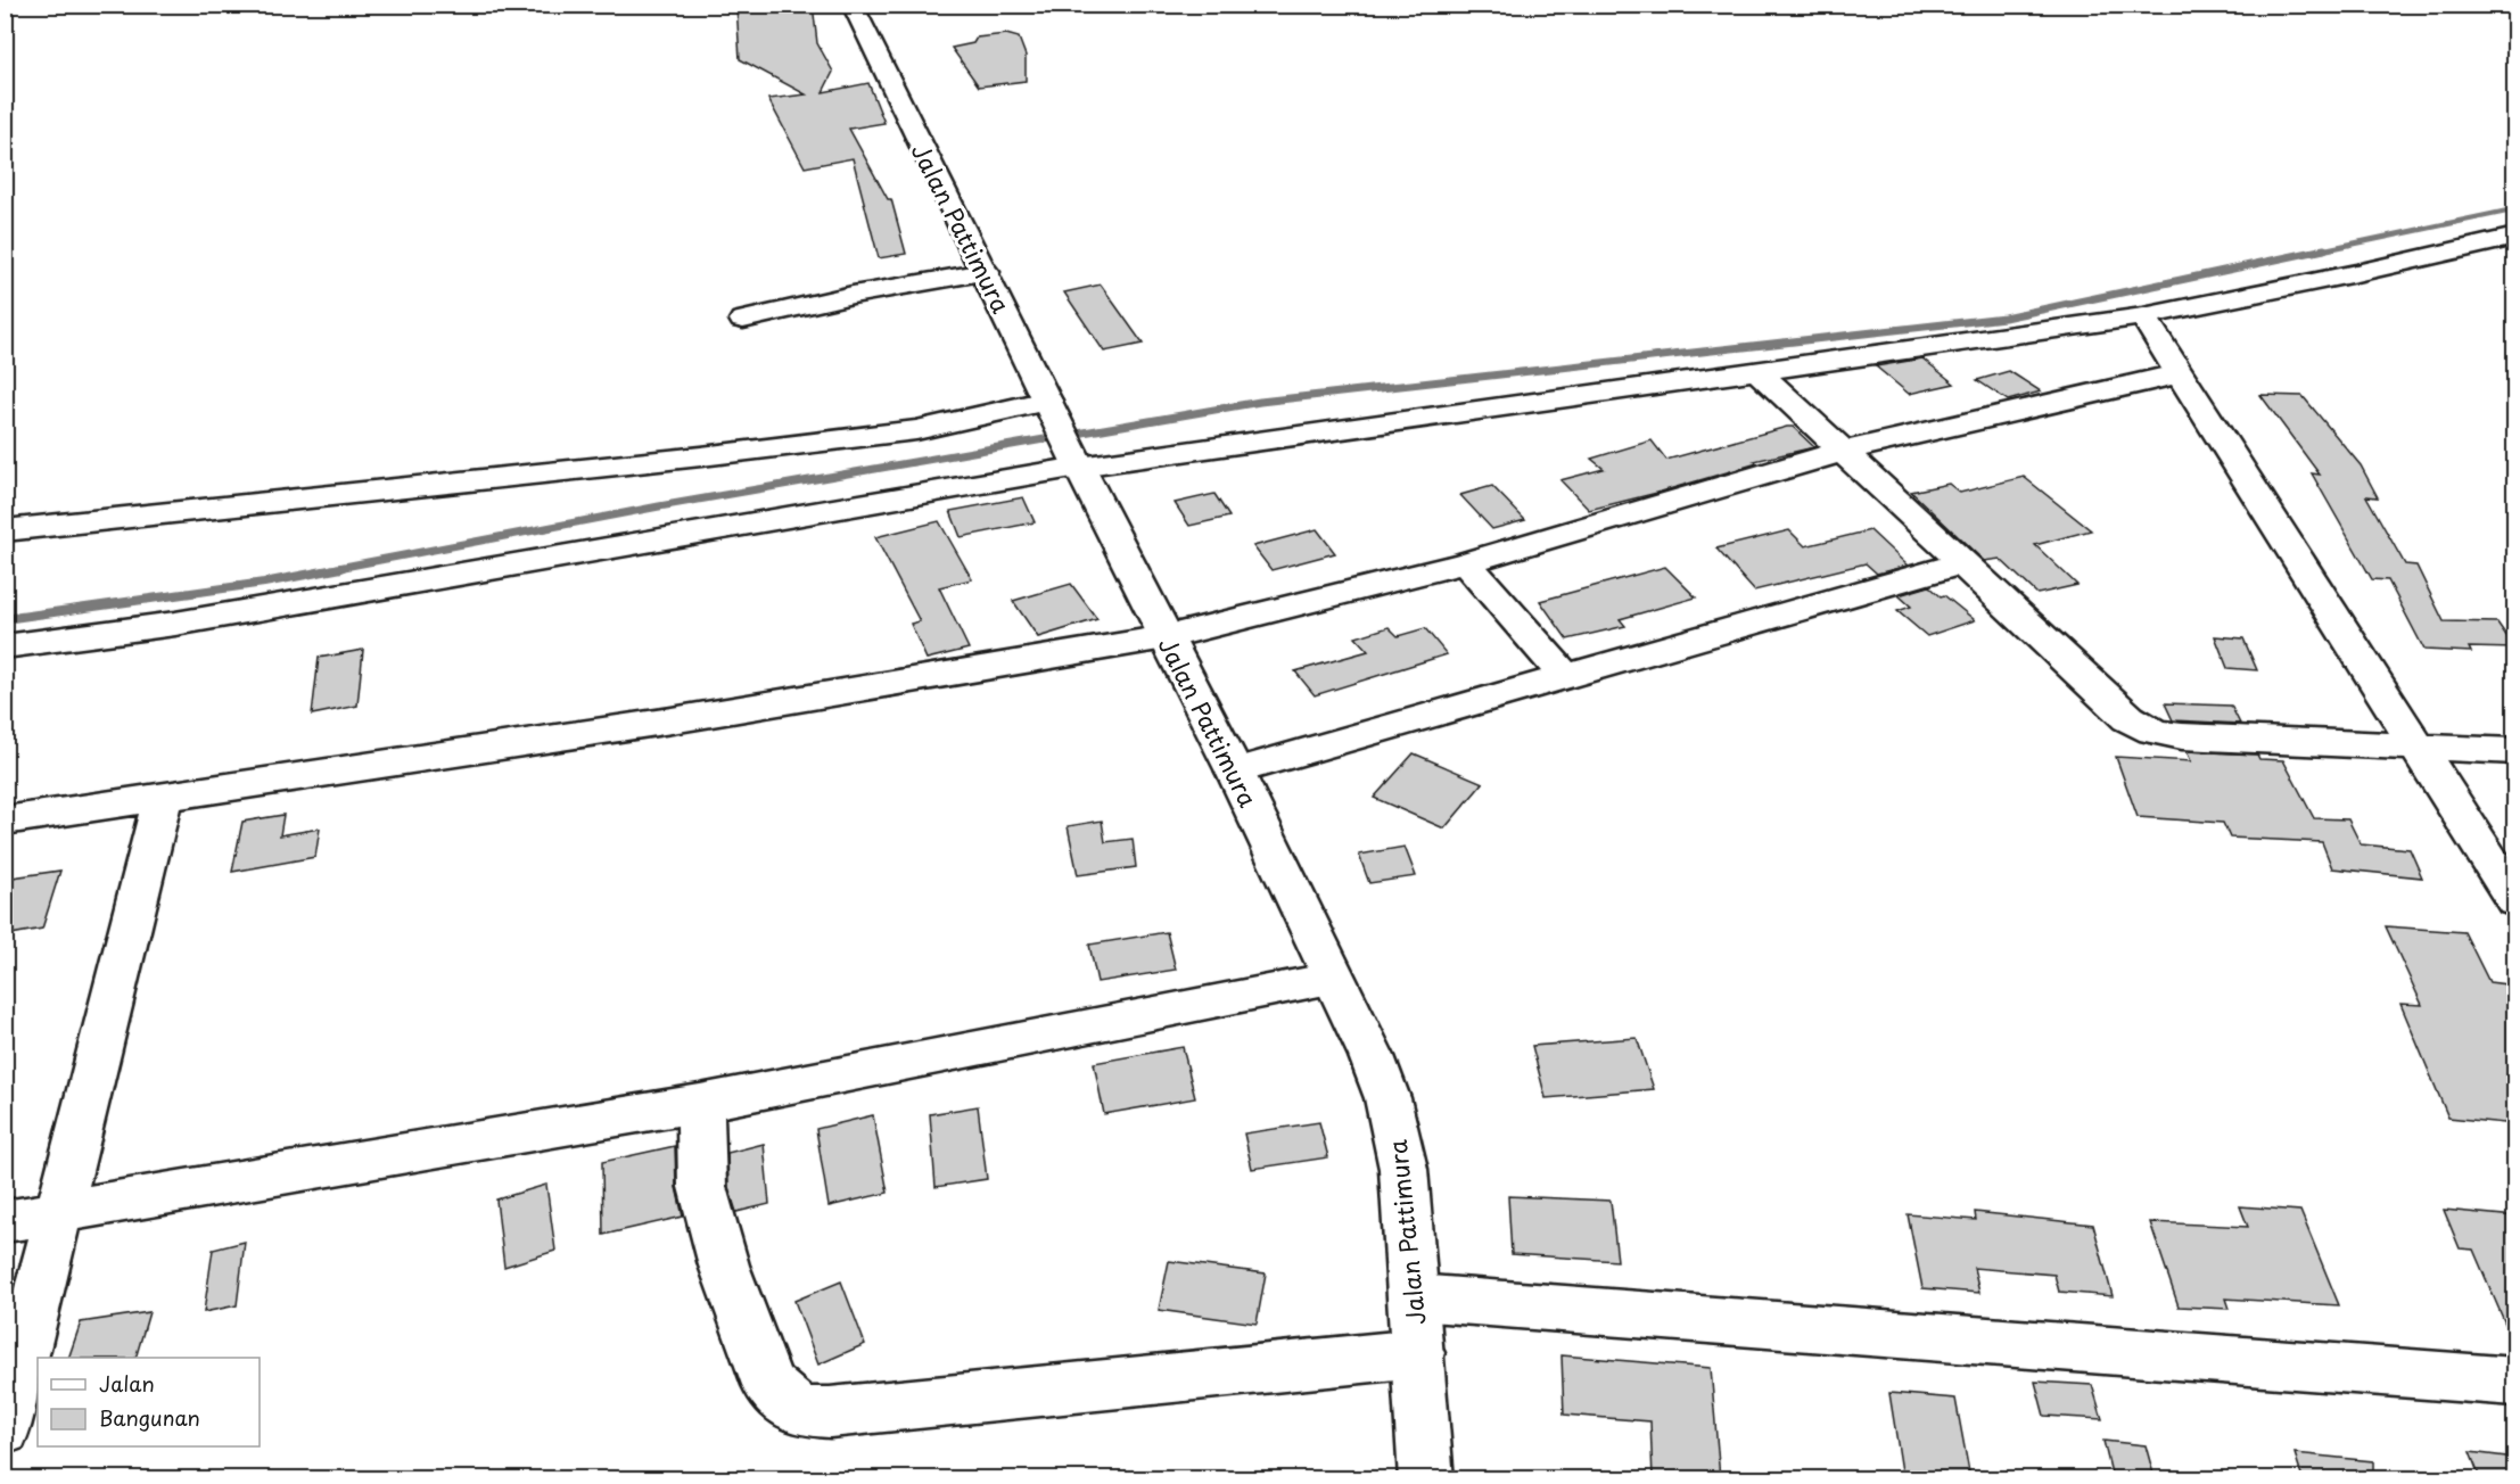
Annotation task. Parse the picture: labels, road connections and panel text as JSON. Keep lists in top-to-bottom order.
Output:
{
  "streets": {
    "street": ["Jalan Pattimura"]
  },
  "legend": ["Jalan", "Bangunan"]
}
